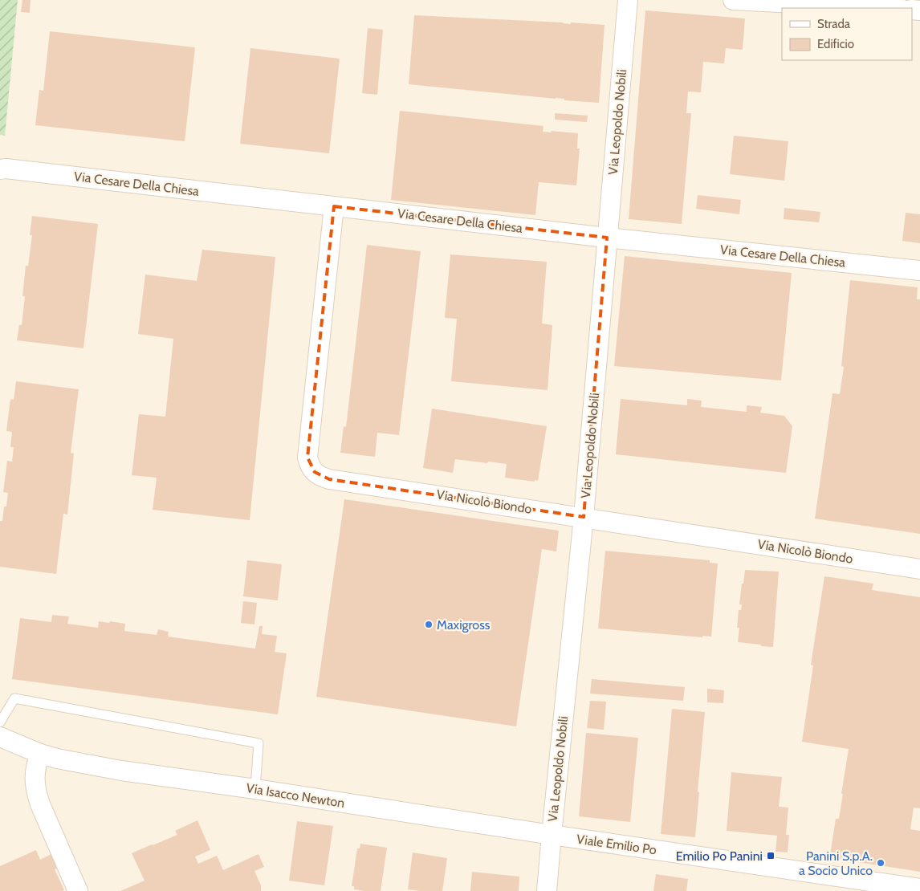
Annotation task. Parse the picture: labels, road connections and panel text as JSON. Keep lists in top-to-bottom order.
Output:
{
  "streets": {
    "street": [
      "Via Leopoldo Nobili",
      "Via Cesare Della Chiesa",
      "Via Nicolò Biondo",
      "Via Isacco Newton",
      "Viale Emilio Po"
    ]
  },
  "crossings": [
    ["Via Leopoldo Nobili", "Via Cesare Della Chiesa"],
    ["Via Leopoldo Nobili", "Via Nicolò Biondo"],
    ["Via Leopoldo Nobili", "Via Isacco Newton"],
    ["Via Leopoldo Nobili", "Viale Emilio Po"],
    ["Via Cesare Della Chiesa", "Via Nicolò Biondo"],
    ["Via Isacco Newton", "Viale Emilio Po"]
  ],
  "places": {
    "other": ["Maxigross", "Panini S.p.A. a Socio Unico"],
    "transit": ["Emilio Po Panini"]
  },
  "legend": ["Strada", "Edificio"]
}
